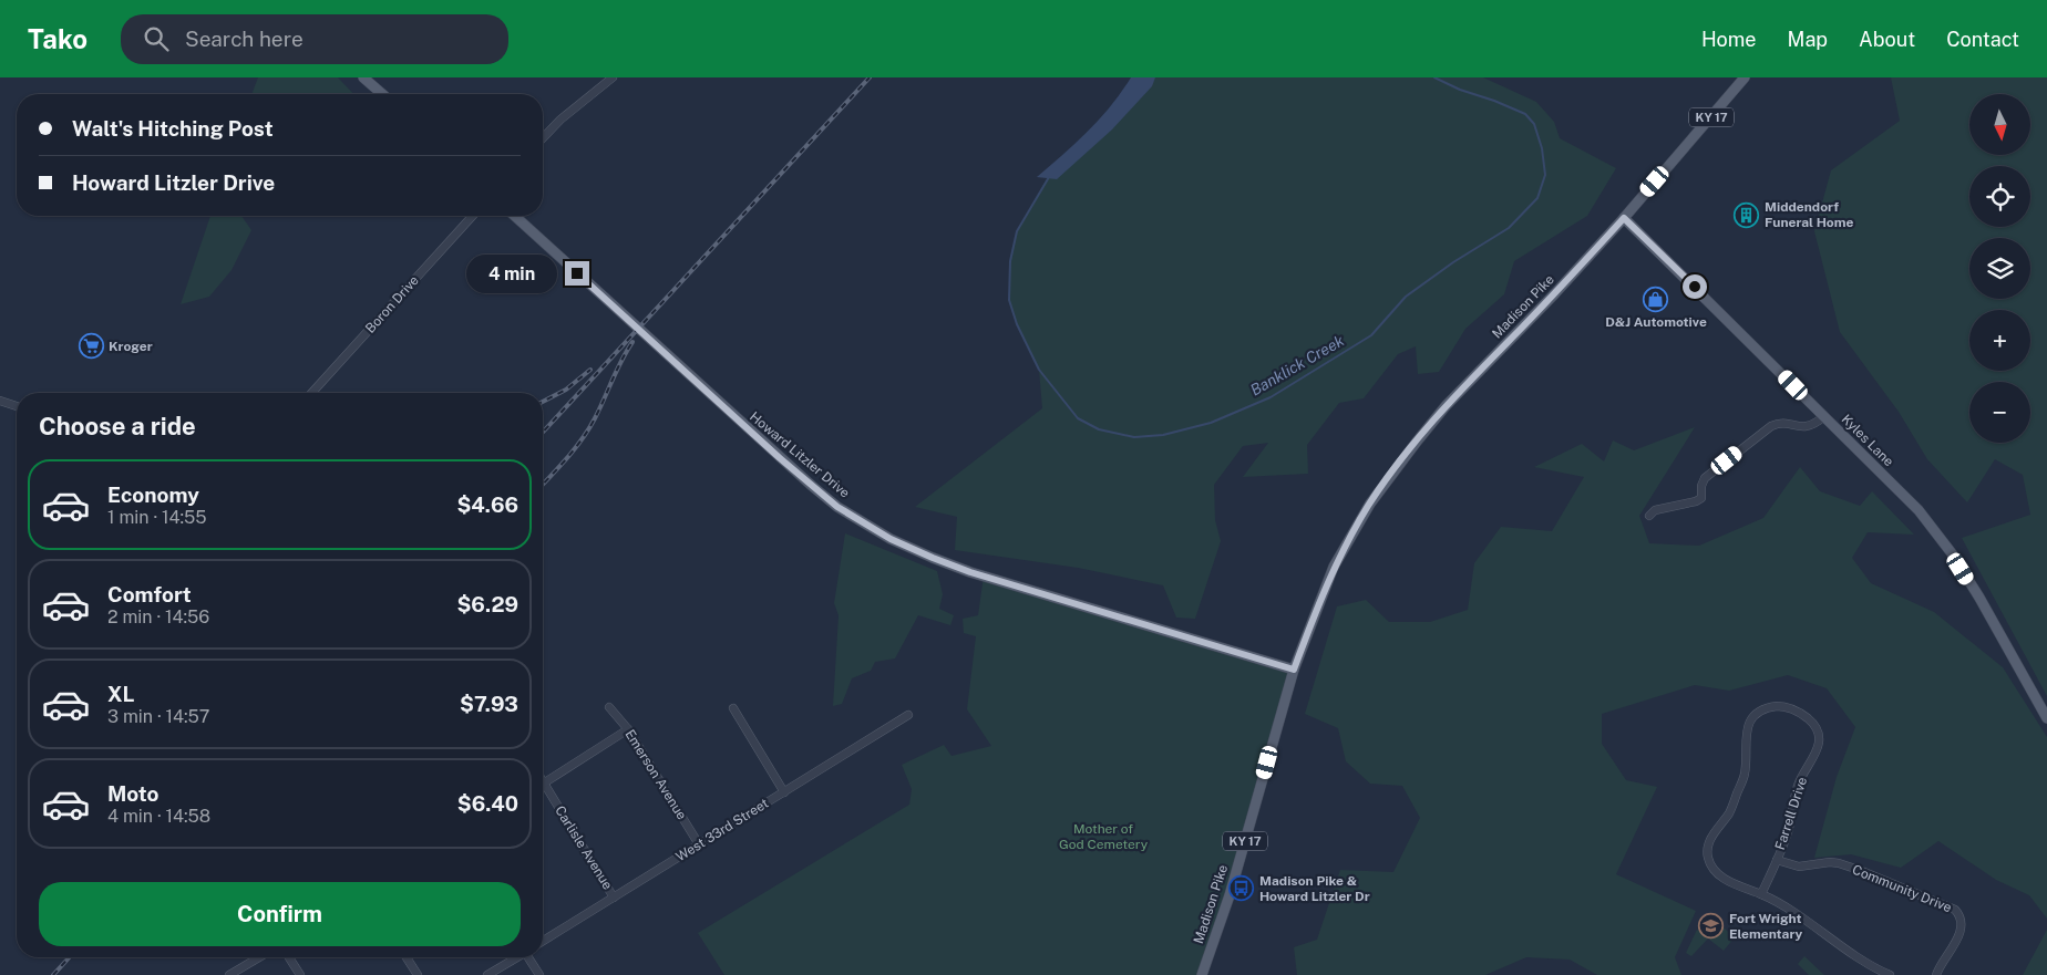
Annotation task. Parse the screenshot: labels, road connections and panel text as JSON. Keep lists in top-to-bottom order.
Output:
{
  "streets": {
    "main road": [
      "KY 17",
      "Madison Pike",
      "Kyles Lane",
      "Howard Litzler Drive"
    ],
    "street": [
      "Boron Drive",
      "Emerson Avenue",
      "Farrell Drive",
      "West 33rd Street",
      "Carlisle Avenue",
      "Community Drive"
    ]
  },
  "crossings": [
    ["Madison Pike", "Kyles Lane"],
    ["Madison Pike", "Howard Litzler Drive"],
    ["Emerson Avenue", "West 33rd Street"],
    ["Farrell Drive", "Community Drive"],
    ["West 33rd Street", "Carlisle Avenue"]
  ],
  "water": ["Banklick Creek"],
  "parks": ["Mother of God Cemetery"],
  "places": {
    "building": ["Middendorf Funeral Home"],
    "shop": ["D&J Automotive"],
    "supermarket": ["Kroger"],
    "bus stop": ["Madison Pike & Howard Litzler Dr"],
    "school or university": ["Fort Wright Elementary"]
  },
  "north": "bottom",
  "page": {
    "header": "Tako",
    "search": "Search here",
    "nav": [
      "Home",
      "Map",
      "About",
      "Contact"
    ],
    "map_buttons": ["+", "−"],
    "banner": ["Walt's Hitching Post", "Howard Litzler Drive"],
    "bubble": "4 min",
    "heading": "Choose a ride",
    "list": [
      {
        "name": "Economy",
        "note": "1 min · 14:55",
        "value": "$4.66"
      },
      {
        "name": "Comfort",
        "note": "2 min · 14:56",
        "value": "$6.29"
      },
      {
        "name": "XL",
        "note": "3 min · 14:57",
        "value": "$7.93"
      },
      {
        "name": "Moto",
        "note": "4 min · 14:58",
        "value": "$6.40"
      }
    ],
    "buttons": "Confirm"
  }
}
